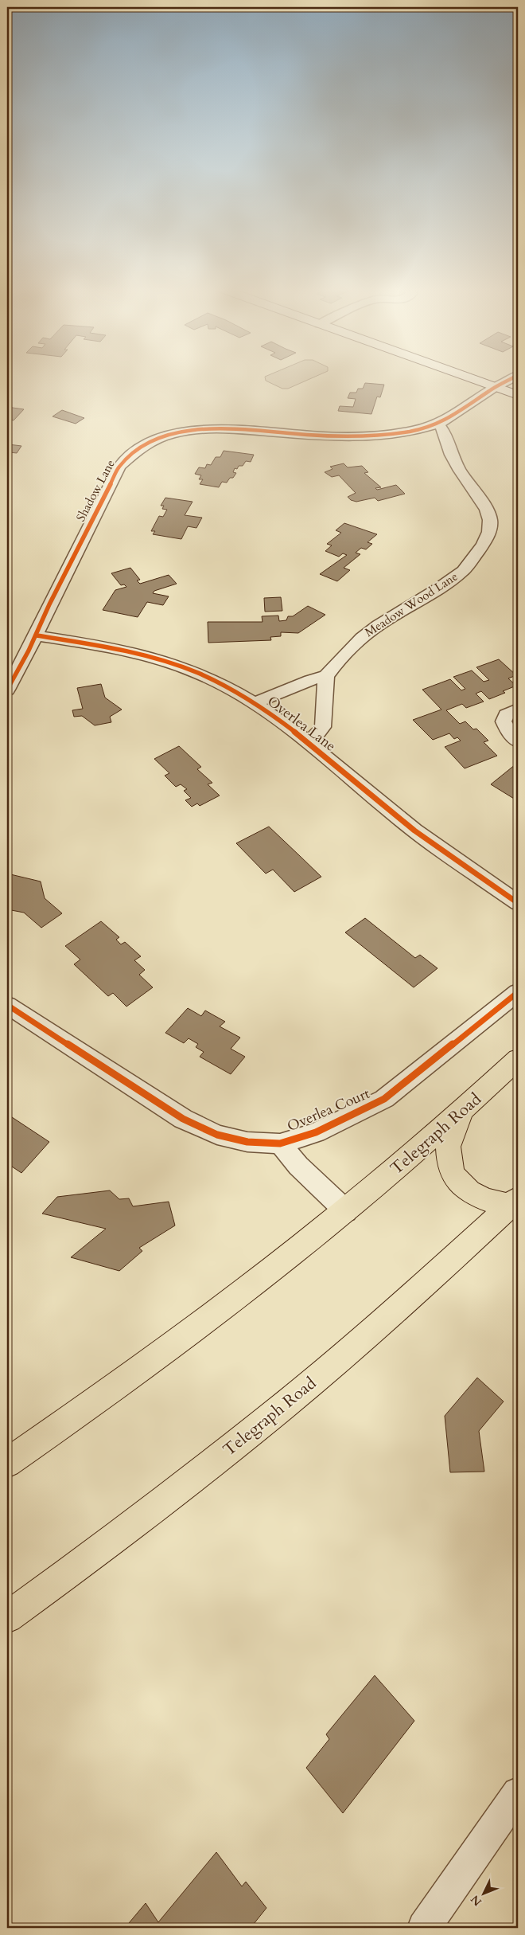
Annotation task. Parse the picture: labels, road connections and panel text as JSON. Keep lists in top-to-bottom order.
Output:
{
  "streets": {
    "highway": ["Telegraph Road"],
    "street": [
      "Shadow Lane",
      "Meadow Wood Lane",
      "Overlea Lane",
      "Overlea Court"
    ]
  },
  "crossings": [
    ["Shadow Lane", "Meadow Wood Lane"],
    ["Shadow Lane", "Overlea Lane"],
    ["Overlea Court", "Telegraph Road"]
  ],
  "north": "bottom left"
}
